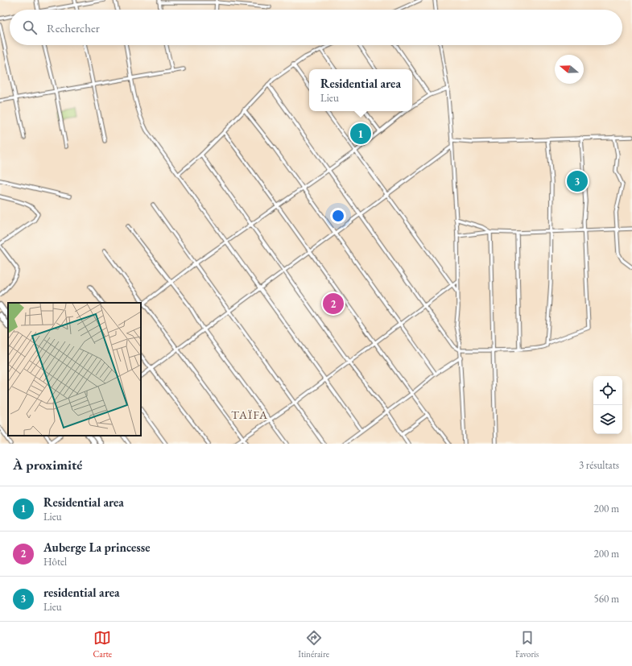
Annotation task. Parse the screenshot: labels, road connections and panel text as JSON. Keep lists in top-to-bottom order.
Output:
{
  "districts": ["TAÏFA"],
  "north": "left",
  "page": {
    "search": "Rechercher",
    "popup": ["Residential area", "Lieu"],
    "pins": ["1", "3", "2"],
    "heading": ["À proximité", "3 résultats"],
    "list": [
      {
        "mark": "1",
        "name": "Residential area",
        "note": "Lieu",
        "value": "200 m"
      },
      {
        "mark": "2",
        "name": "Auberge La princesse",
        "note": "Hôtel",
        "value": "200 m"
      },
      {
        "mark": "3",
        "name": "residential area",
        "note": "Lieu",
        "value": "560 m"
      }
    ],
    "nav": ["Carte", "Itinéraire", "Favoris"]
  }
}
